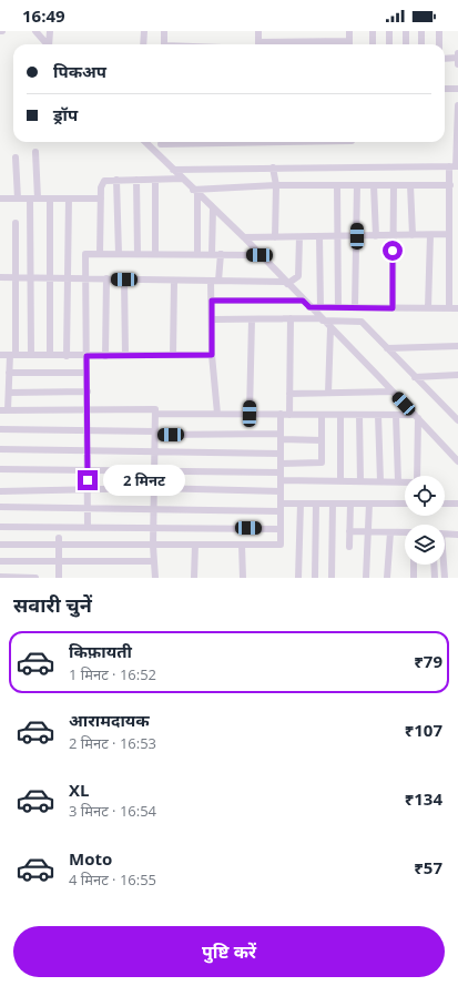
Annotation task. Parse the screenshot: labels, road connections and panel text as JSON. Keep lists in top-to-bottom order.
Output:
{
  "page": {
    "status": "16:49",
    "banner": ["पिकअप", "ड्रॉप"],
    "bubble": "2 मिनट",
    "heading": "सवारी चुनें",
    "list": [
      {
        "name": "किफ़ायती",
        "note": "1 मिनट · 16:52",
        "value": "₹79"
      },
      {
        "name": "आरामदायक",
        "note": "2 मिनट · 16:53",
        "value": "₹107"
      },
      {
        "name": "XL",
        "note": "3 मिनट · 16:54",
        "value": "₹134"
      },
      {
        "name": "Moto",
        "note": "4 मिनट · 16:55",
        "value": "₹57"
      }
    ],
    "buttons": "पुष्टि करें"
  }
}
